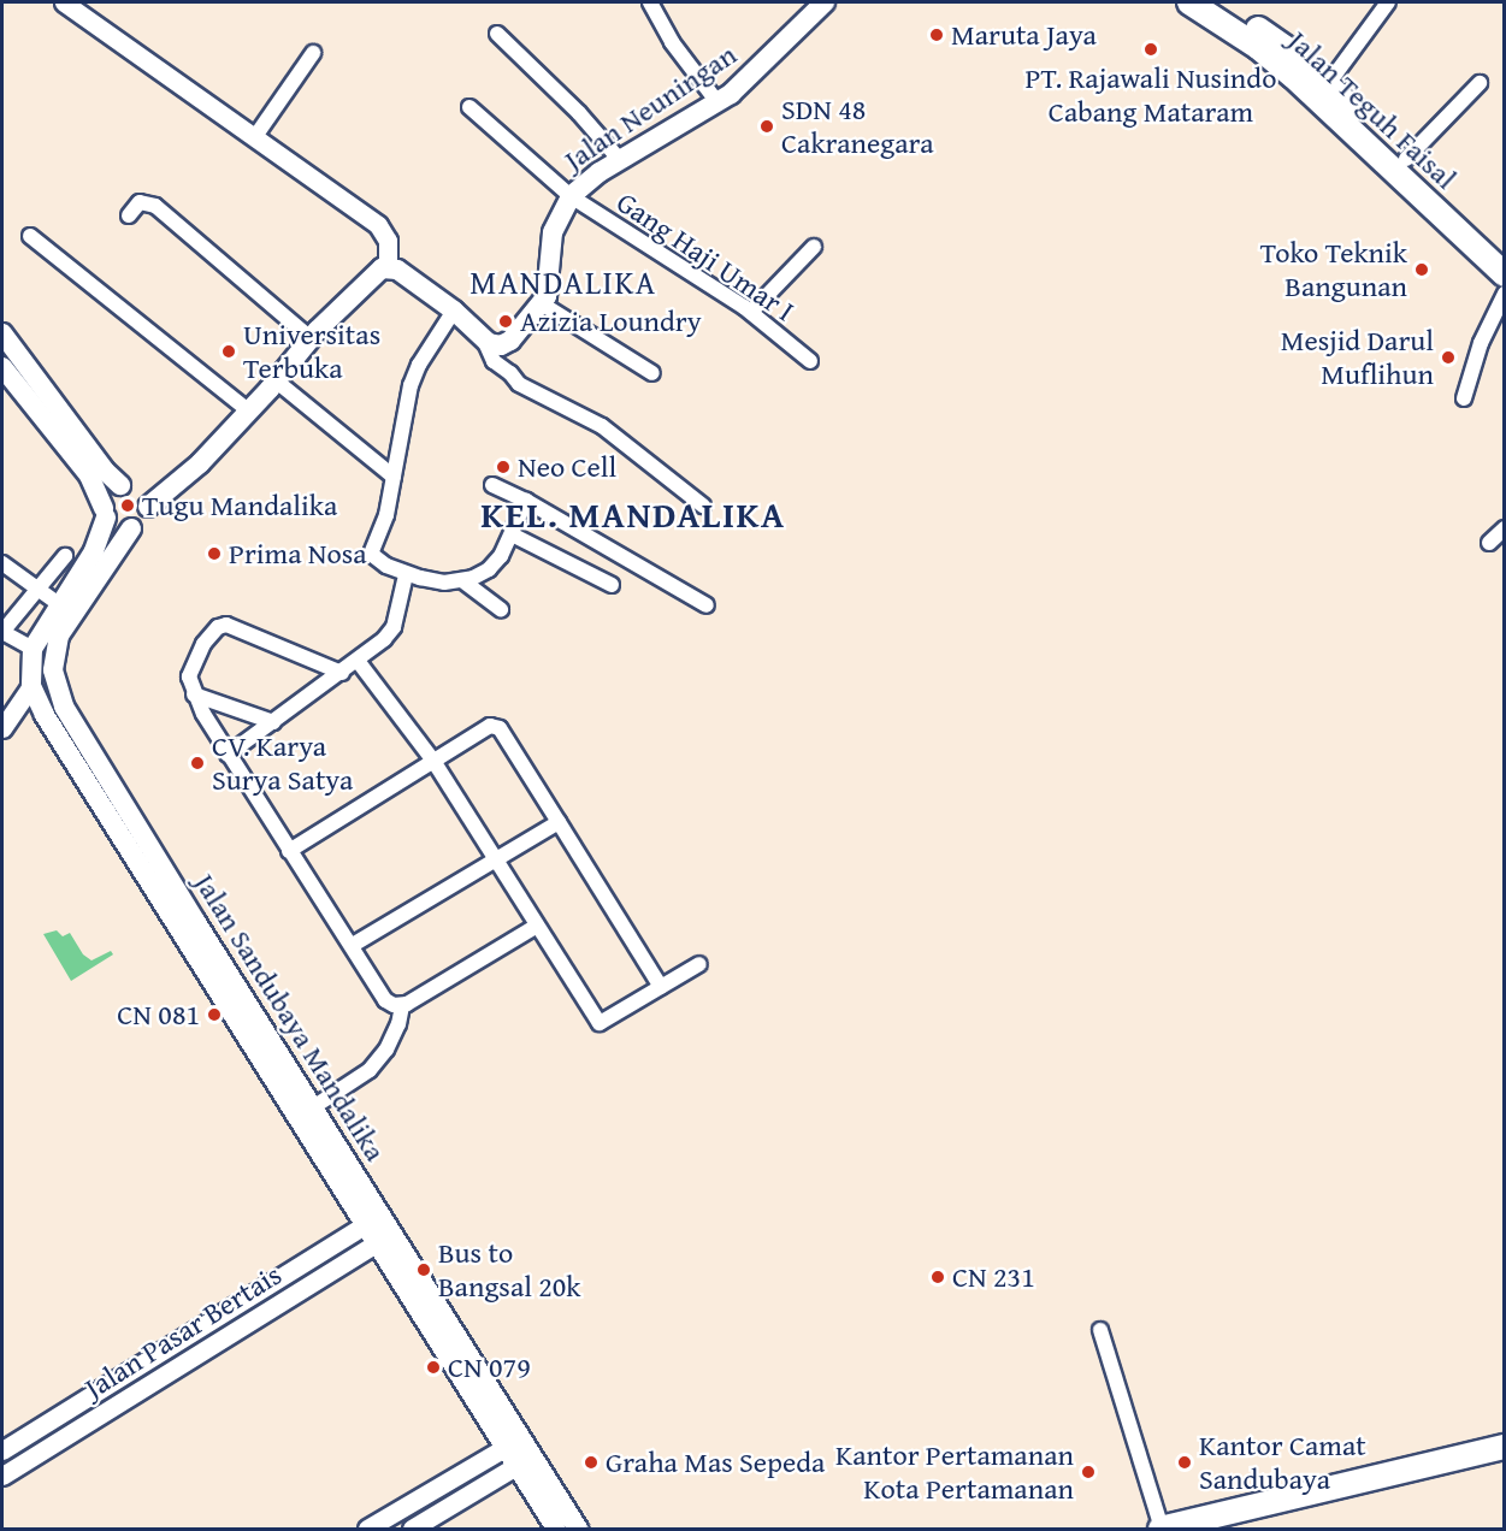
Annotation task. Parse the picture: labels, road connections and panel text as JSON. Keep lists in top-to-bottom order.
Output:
{
  "streets": {
    "highway": ["Jalan Teguh Faisal"],
    "main road": ["Jalan Neuningan", "Jalan Sandubaya Mandalika"],
    "street": ["Gang Haji Umar I", "Jalan Pasar Bertais"]
  },
  "crossings": [
    ["Jalan Neuningan", "Gang Haji Umar I"],
    ["Jalan Sandubaya Mandalika", "Jalan Pasar Bertais"]
  ],
  "districts": ["MANDALIKA", "KEL. MANDALIKA"],
  "places": [
    "Maruta Jaya",
    "PT. Rajawali Nusindo Cabang Mataram",
    "SDN 48 Cakranegara",
    "Toko Teknik Bangunan",
    "Azizia Loundry",
    "Universitas Terbuka",
    "Mesjid Darul Muflihun",
    "Neo Cell",
    "Tugu Mandalika",
    "Prima Nosa",
    "CV. Karya Surya Satya",
    "CN 081",
    "Bus to Bangsal 20k",
    "CN 231",
    "CN 079",
    "Graha Mas Sepeda",
    "Kantor Camat Sandubaya",
    "Kantor Pertamanan Kota Pertamanan"
  ]
}
